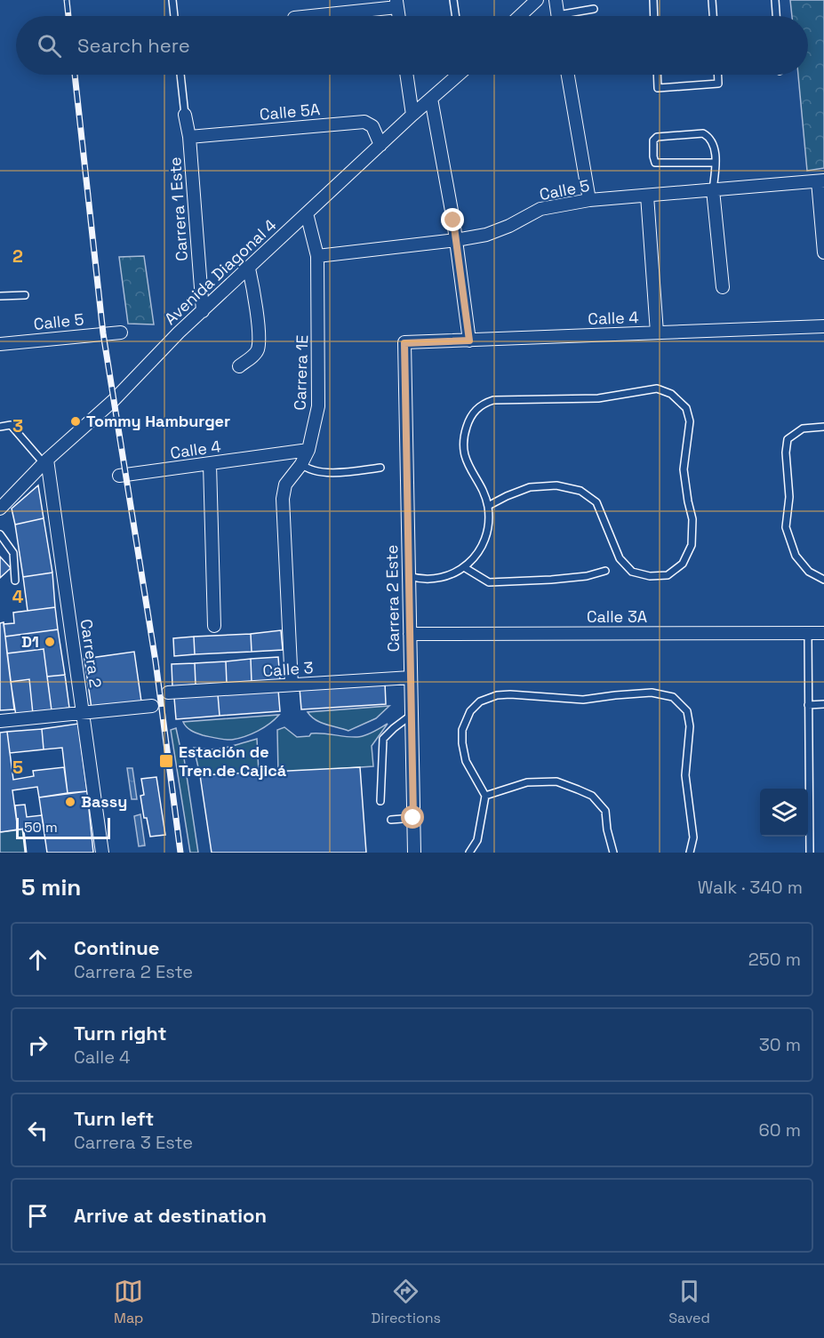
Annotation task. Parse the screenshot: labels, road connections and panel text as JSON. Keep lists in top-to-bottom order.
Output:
{
  "streets": {
    "street": [
      "Calle 5A",
      "Calle 5",
      "Carrera 1 Este",
      "Avenida Diagonal 4",
      "Calle 4",
      "Carrera 1E",
      "Carrera 2 Este",
      "Calle 3A",
      "Carrera 2",
      "Calle 3"
    ]
  },
  "crossings": [
    ["Calle 5A", "Carrera 1 Este"],
    ["Calle 5A", "Avenida Diagonal 4"],
    ["Calle 5", "Carrera 1E"],
    ["Carrera 1 Este", "Avenida Diagonal 4"],
    ["Avenida Diagonal 4", "Carrera 1E"],
    ["Avenida Diagonal 4", "Carrera 2"],
    ["Calle 4", "Carrera 1E"],
    ["Calle 4", "Carrera 2 Este"],
    ["Carrera 1E", "Calle 3"],
    ["Carrera 2 Este", "Calle 3A"],
    ["Carrera 2 Este", "Calle 3"]
  ],
  "places": {
    "other": ["Tommy Hamburger", "D1", "Bassy"],
    "transit": ["Estación de Tren de Cajicá"]
  },
  "scale_bar": "50 m",
  "page": {
    "search": "Search here",
    "scale": "50 m",
    "heading": ["5 min", "Walk · 340 m"],
    "list": [
      ["Continue", "Carrera 2 Este", "250 m"],
      ["Turn right", "Calle 4", "30 m"],
      ["Turn left", "Carrera 3 Este", "60 m"],
      "Arrive at destination"
    ],
    "nav": ["Map", "Directions", "Saved"]
  },
  "grid": {
    "rows": [
      "2",
      "3",
      "4",
      "5"
    ]
  }
}
